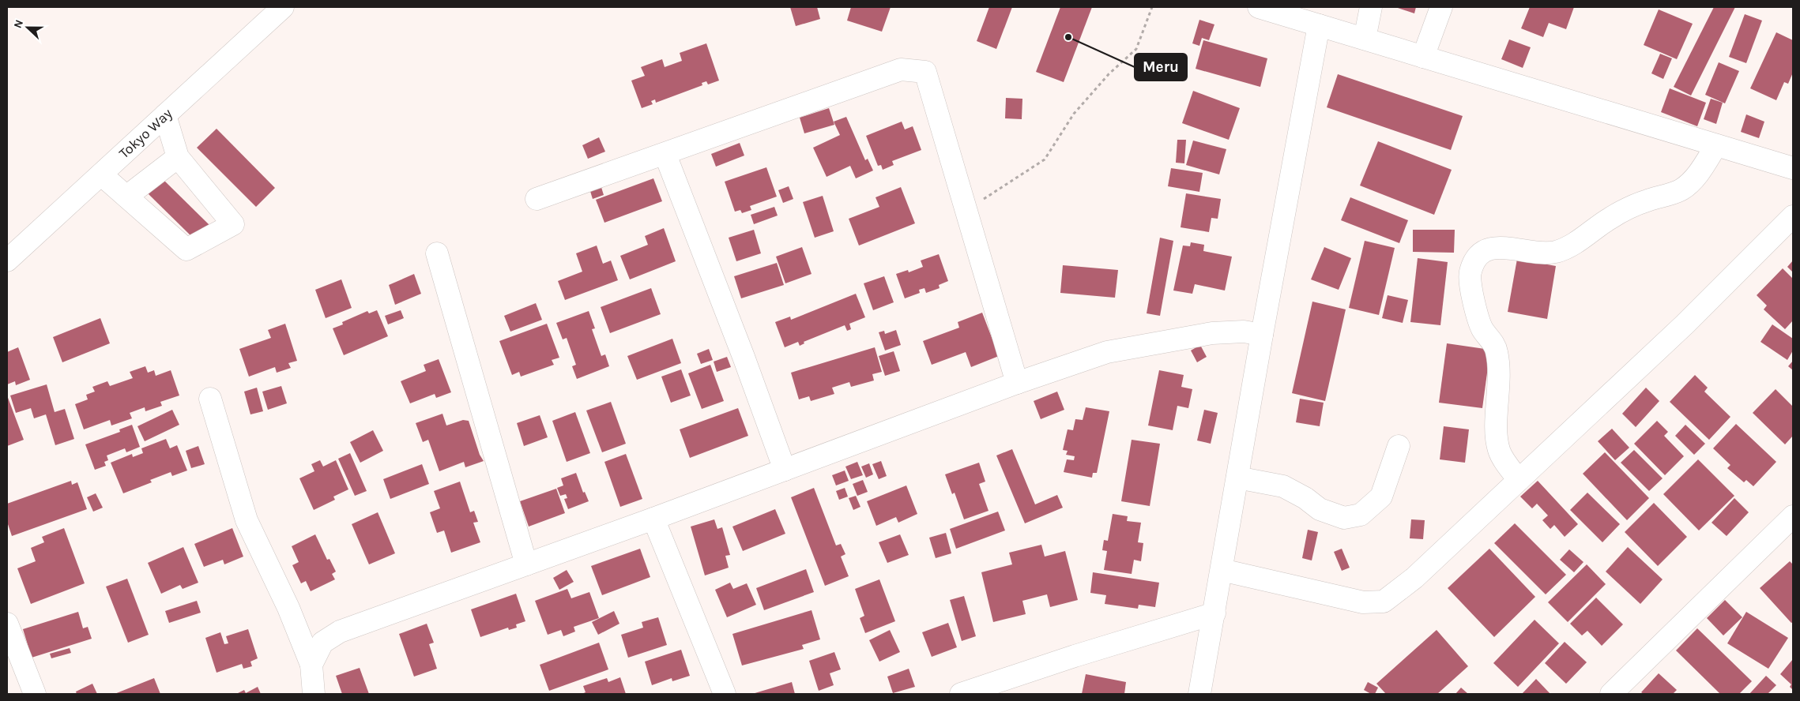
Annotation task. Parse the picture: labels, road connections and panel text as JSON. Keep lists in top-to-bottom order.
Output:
{
  "streets": {
    "street": ["Tokyo Way"]
  },
  "places": ["Meru"],
  "north": "left"
}
